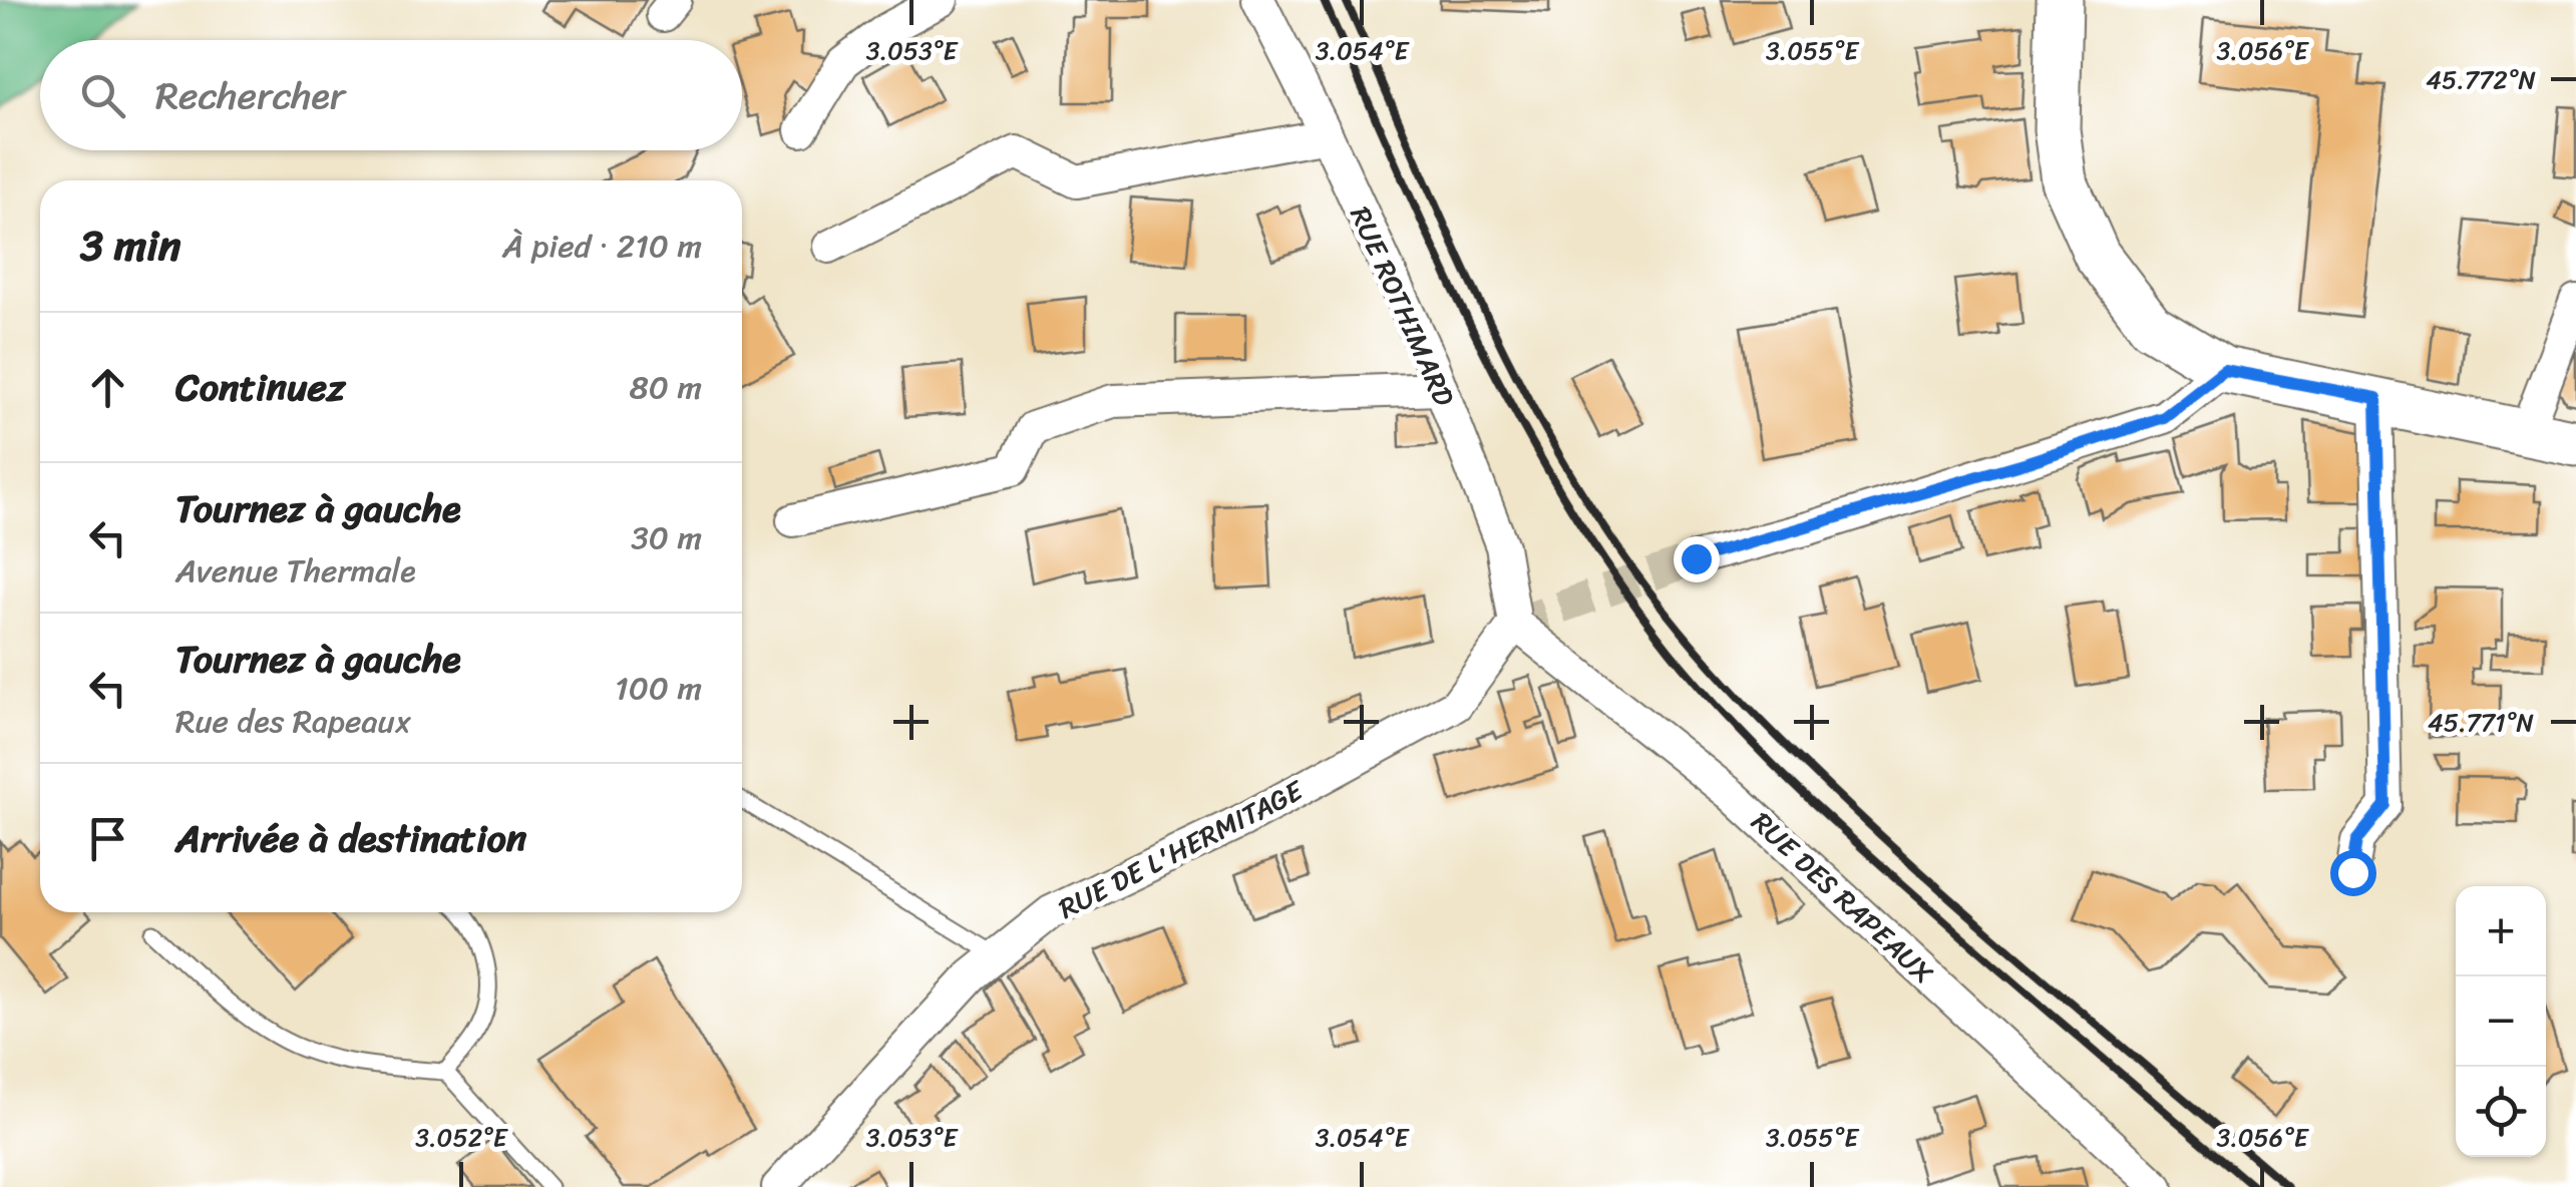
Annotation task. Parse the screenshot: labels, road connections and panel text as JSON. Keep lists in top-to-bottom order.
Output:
{
  "streets": {
    "street": ["RUE ROTHIMARD", "RUE DE L'HERMITAGE", "RUE DES RAPEAUX"]
  },
  "crossings": [
    ["RUE ROTHIMARD", "RUE DE L'HERMITAGE"],
    ["RUE ROTHIMARD", "RUE DES RAPEAUX"],
    ["RUE DE L'HERMITAGE", "RUE DES RAPEAUX"]
  ],
  "page": {
    "search": "Rechercher",
    "heading": ["3 min", "À pied · 210 m"],
    "list": [
      ["Continuez", "80 m"],
      ["Tournez à gauche", "Avenue Thermale", "30 m"],
      ["Tournez à gauche", "Rue des Rapeaux", "100 m"],
      "Arrivée à destination"
    ],
    "map_buttons": ["+", "−"]
  },
  "coordinates": [
    "3.053°E",
    "3.054°E",
    "3.055°E",
    "3.056°E",
    "45.772°N",
    "45.771°N",
    "3.052°E"
  ]
}
